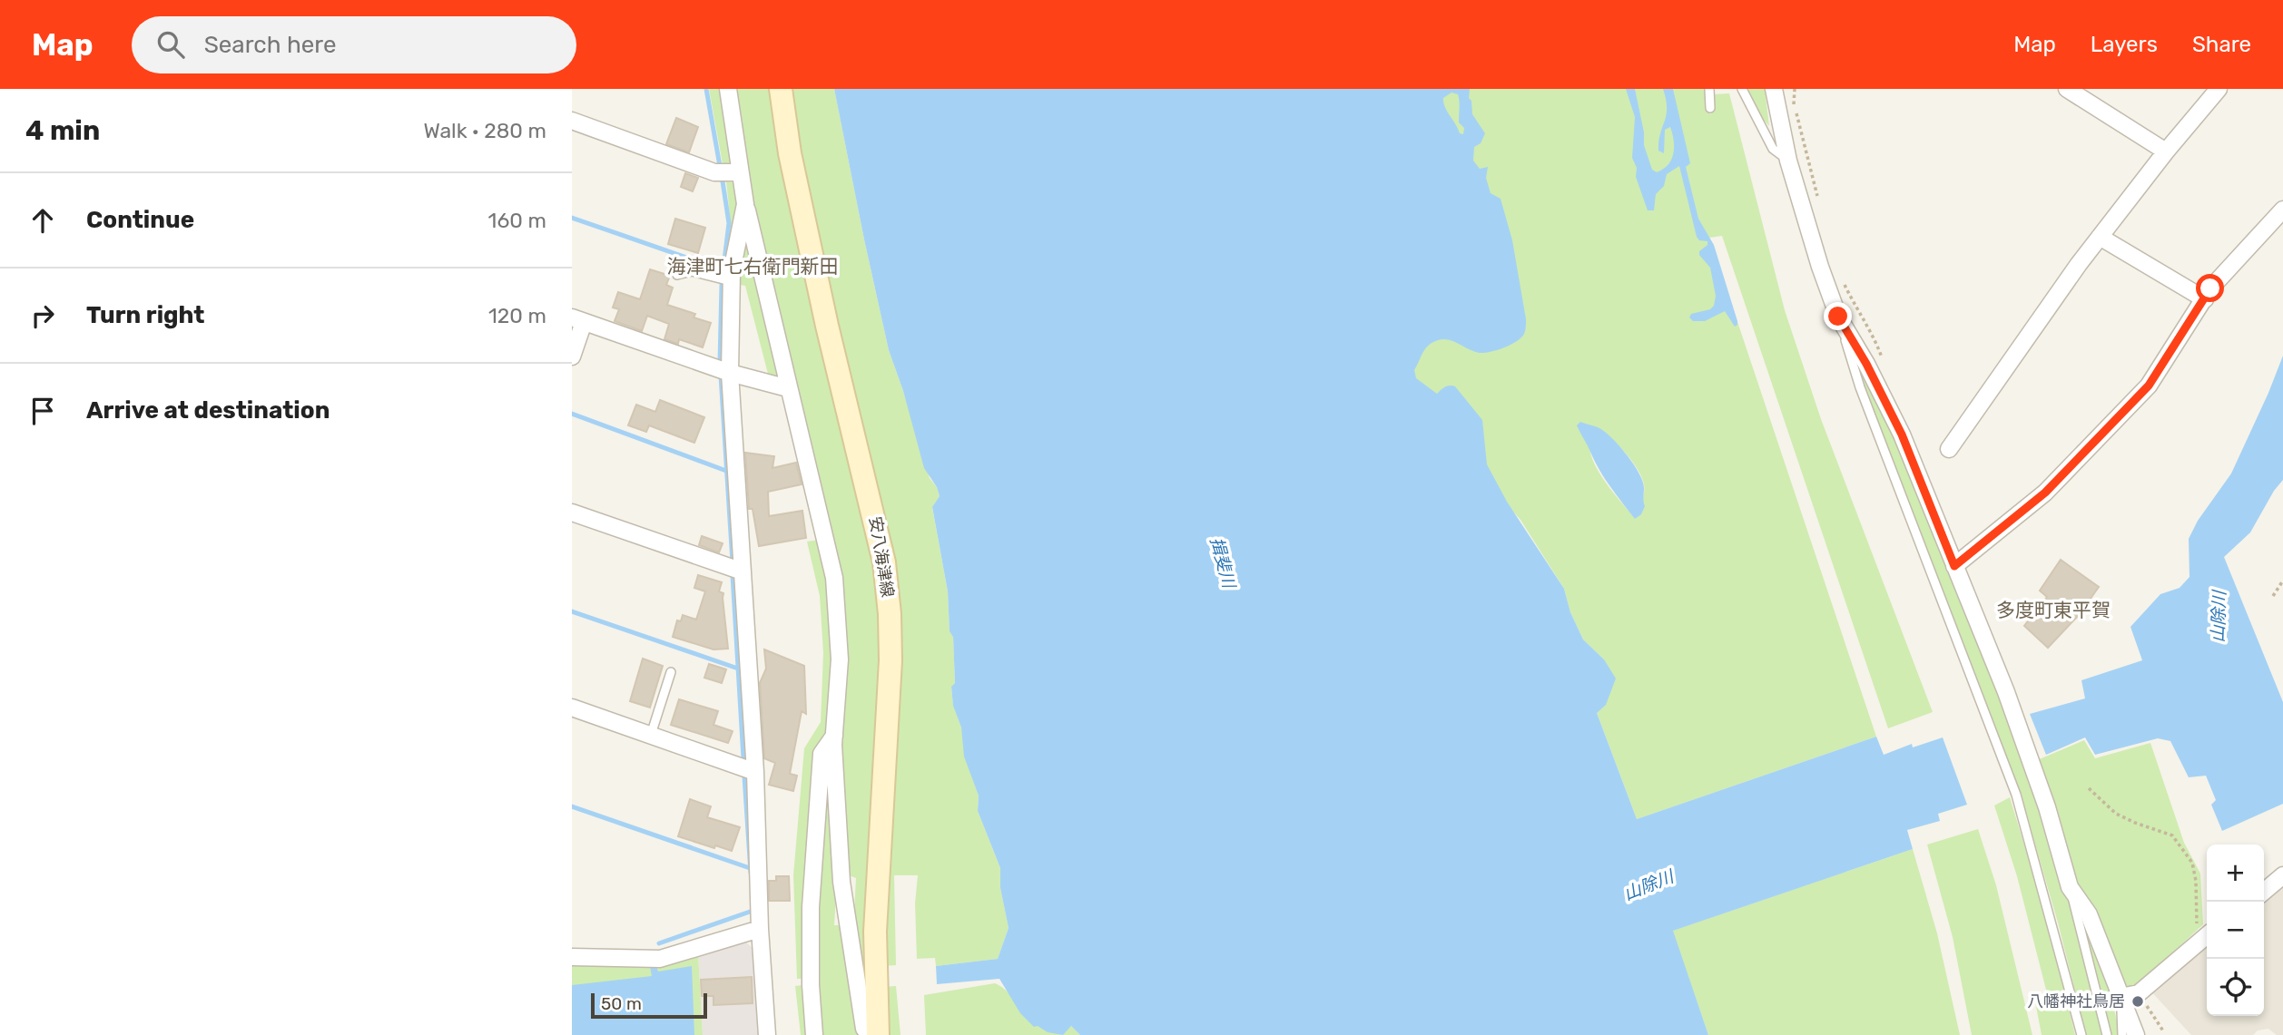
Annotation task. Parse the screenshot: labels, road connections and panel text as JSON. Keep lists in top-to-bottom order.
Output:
{
  "streets": {
    "main road": ["安八海津線"]
  },
  "districts": ["海津町七右衛門新田", "多度町東平賀"],
  "water": ["揖斐川", "山除川"],
  "places": ["八幡神社鳥居"],
  "scale_bar": "50 m",
  "page": {
    "header": "Map",
    "search": "Search here",
    "nav": ["Map", "Layers", "Share"],
    "heading": ["4 min", "Walk · 280 m"],
    "list": [
      ["Continue", "160 m"],
      ["Turn right", "120 m"],
      "Arrive at destination"
    ],
    "map_buttons": ["+", "−"],
    "scale": "50 m"
  }
}
